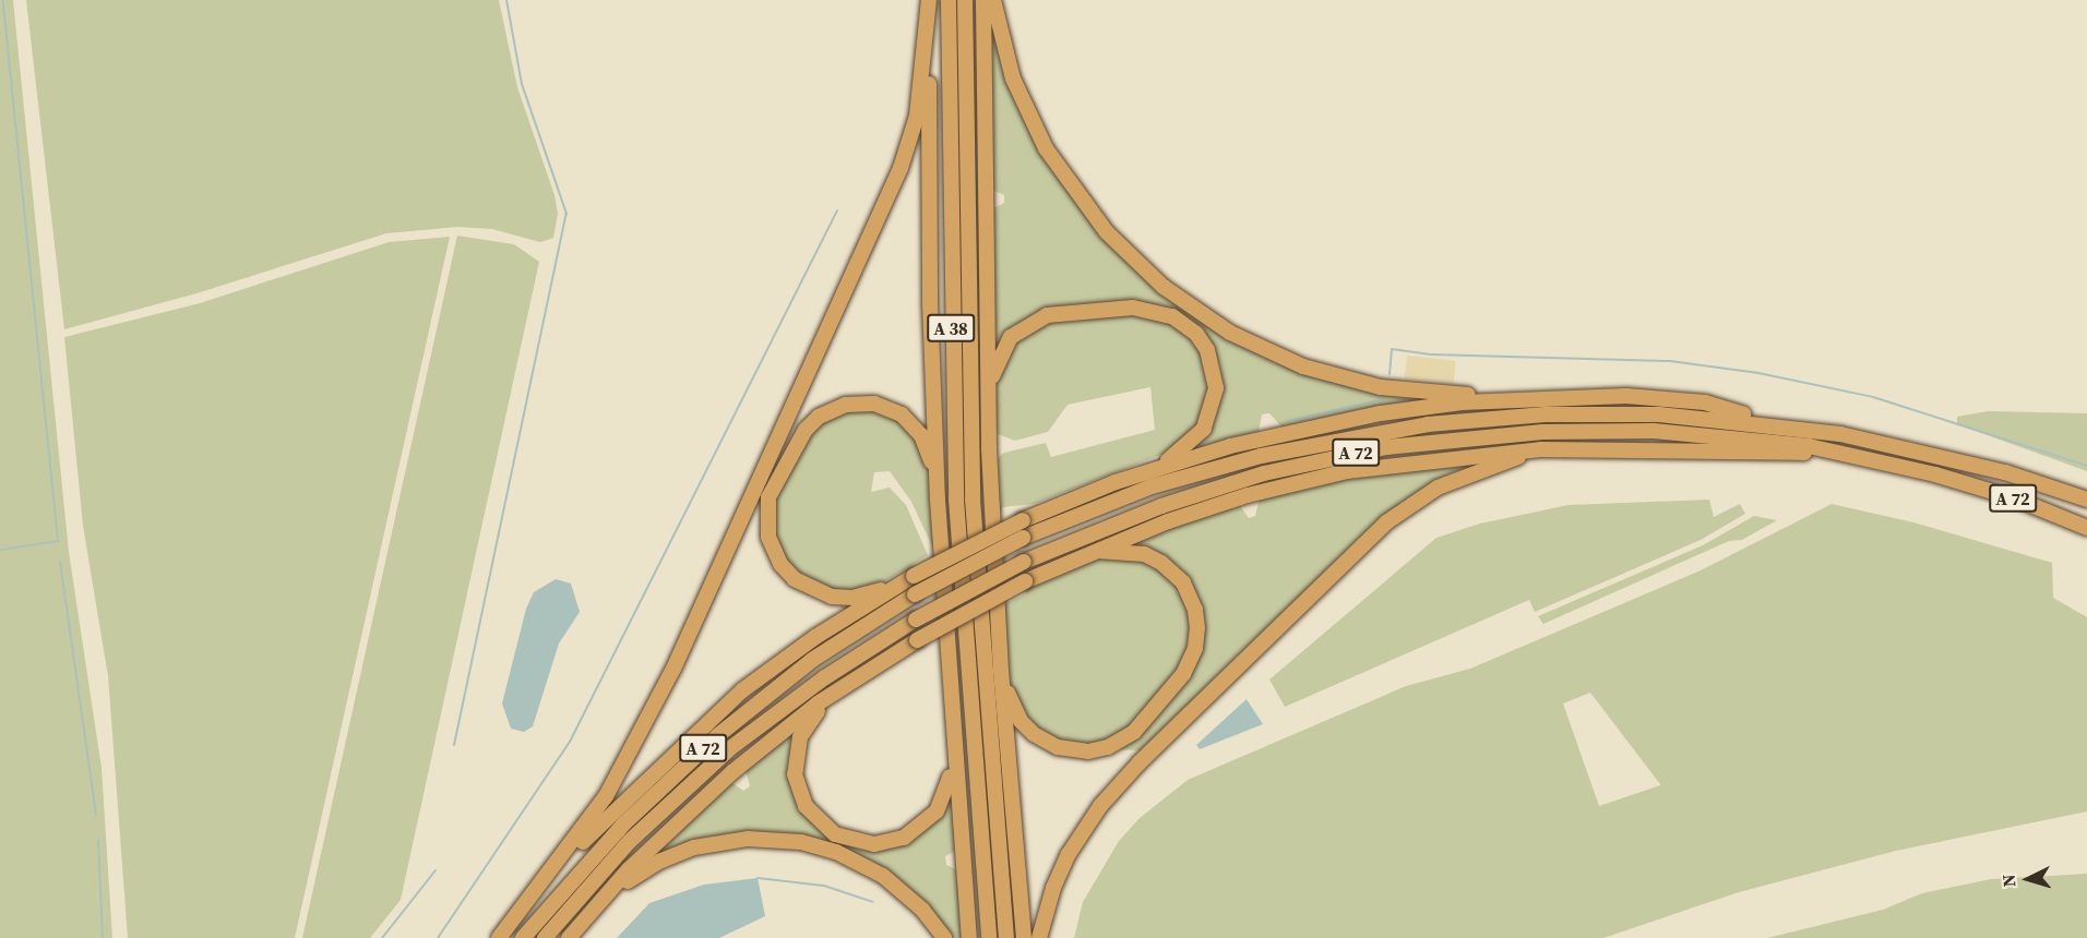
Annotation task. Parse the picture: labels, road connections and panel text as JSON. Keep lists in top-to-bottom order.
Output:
{
  "streets": {
    "highway": ["A 38", "A 72"]
  },
  "north": "left"
}
